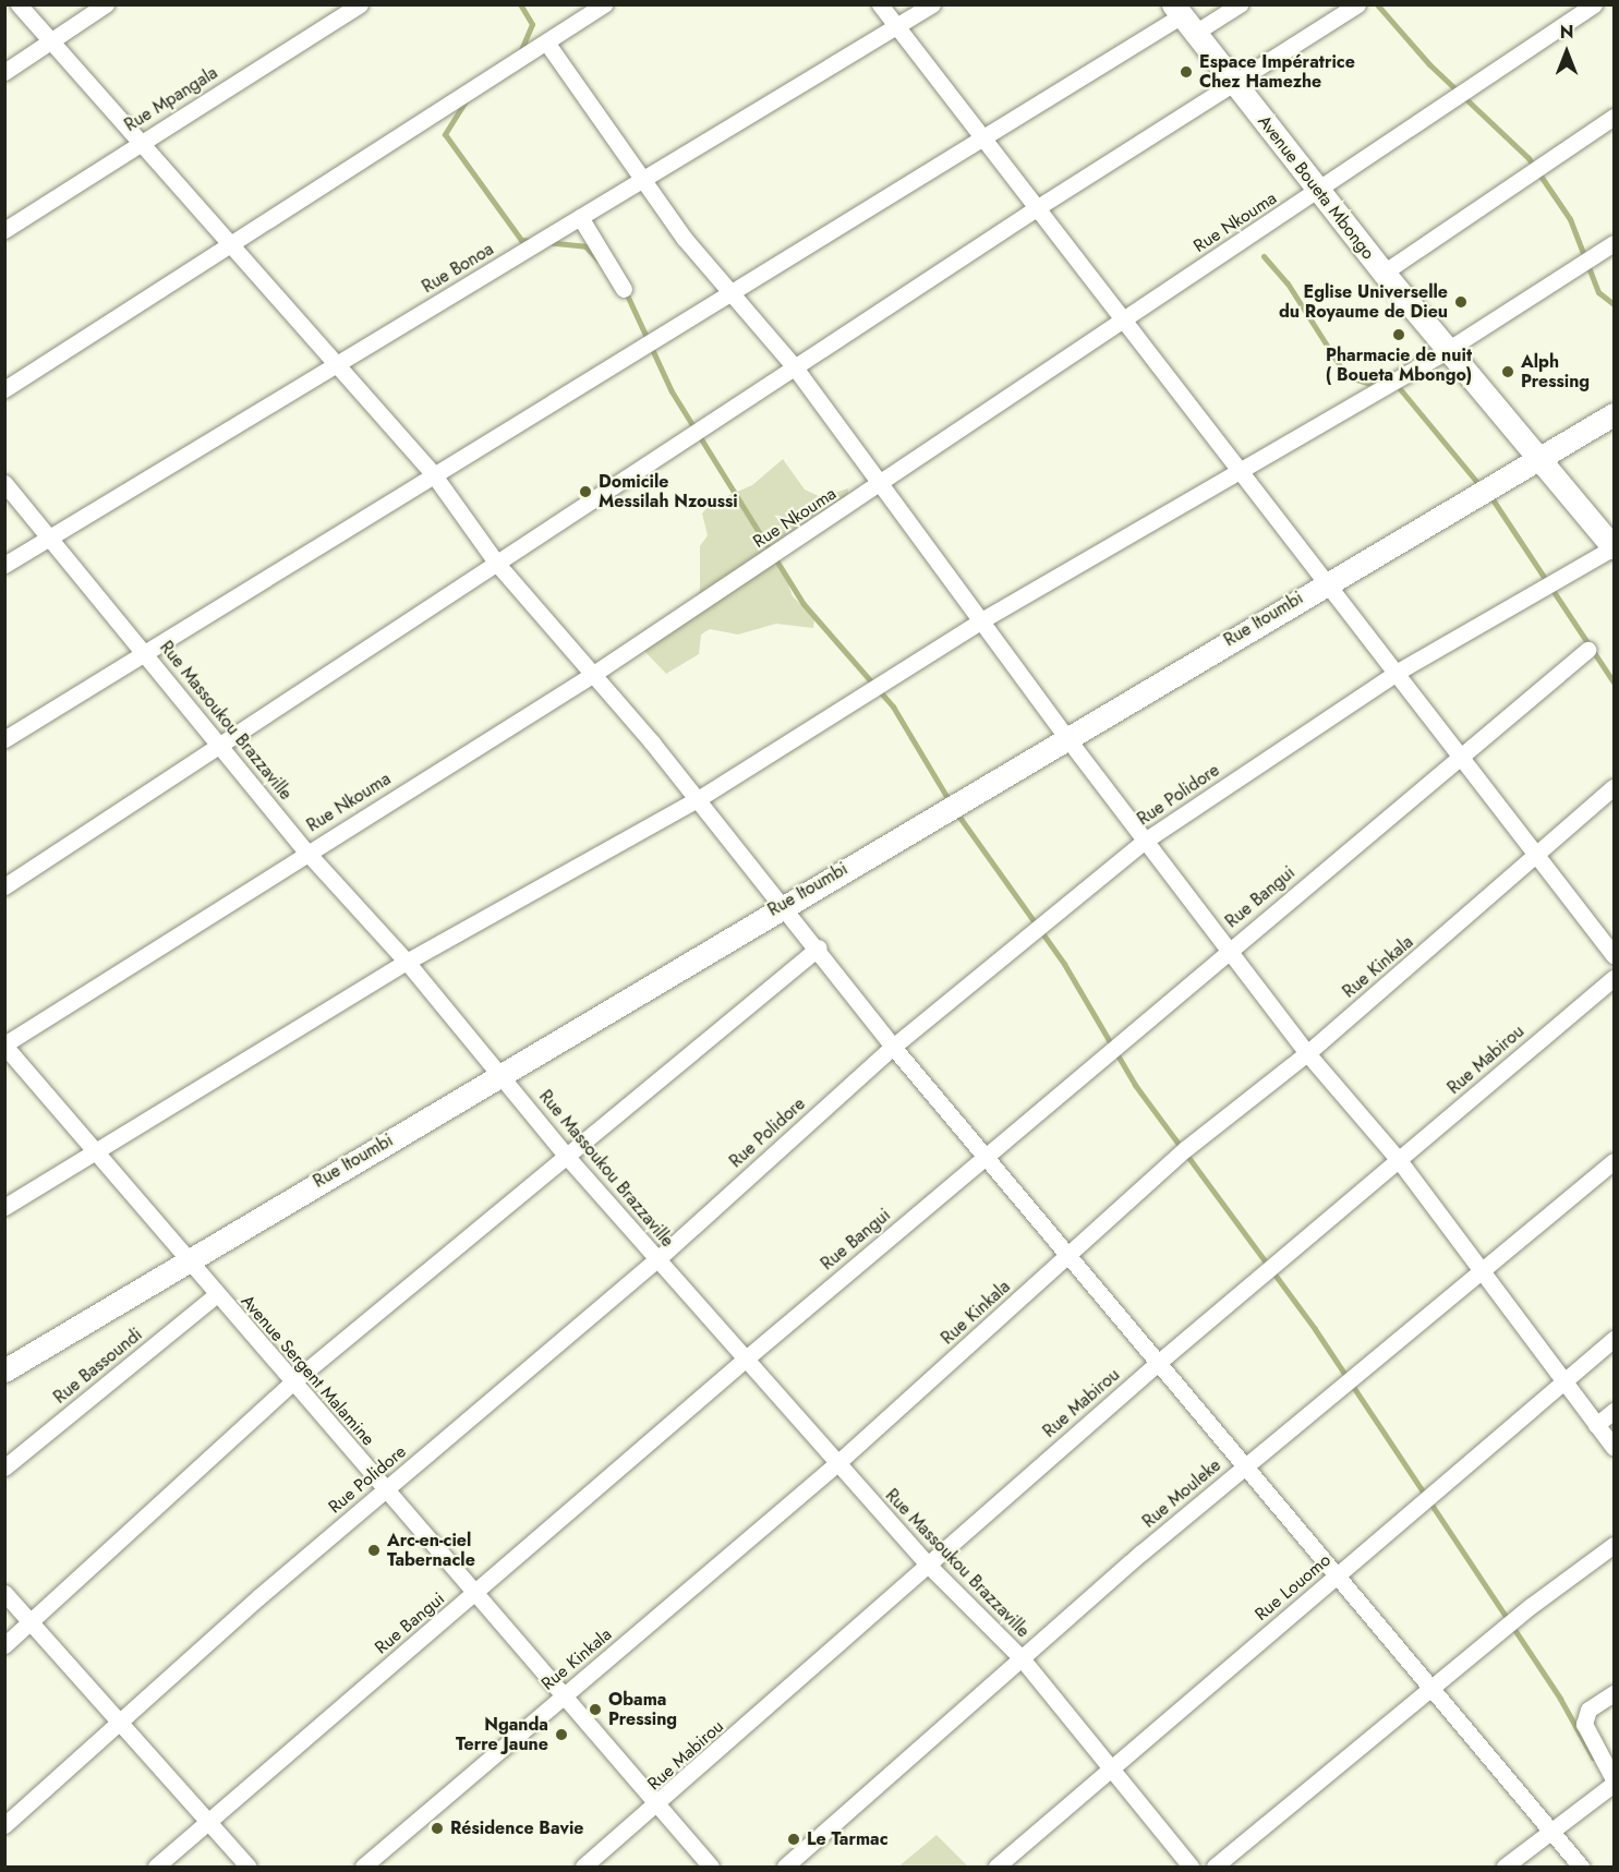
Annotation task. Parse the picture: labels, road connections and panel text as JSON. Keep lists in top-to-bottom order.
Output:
{
  "streets": {
    "street": [
      "Rue Mpangala",
      "Avenue Boueta Mbongo",
      "Rue Nkouma",
      "Rue Bonoa",
      "Rue Itoumbi",
      "Rue Massoukou Brazzaville",
      "Rue Polidore",
      "Rue Bangui",
      "Rue Kinkala",
      "Rue Mabirou",
      "Rue Bassoundi",
      "Avenue Sergent Malamine",
      "Rue Mouleke",
      "Rue Louomo"
    ]
  },
  "crossings": [
    ["Avenue Boueta Mbongo", "Rue Nkouma"],
    ["Avenue Boueta Mbongo", "Rue Itoumbi"],
    ["Avenue Boueta Mbongo", "Rue Polidore"],
    ["Rue Nkouma", "Rue Massoukou Brazzaville"],
    ["Rue Nkouma", "Avenue Sergent Malamine"],
    ["Rue Bonoa", "Rue Massoukou Brazzaville"],
    ["Rue Itoumbi", "Rue Massoukou Brazzaville"],
    ["Rue Itoumbi", "Avenue Sergent Malamine"],
    ["Rue Massoukou Brazzaville", "Rue Polidore"],
    ["Rue Massoukou Brazzaville", "Rue Bangui"],
    ["Rue Massoukou Brazzaville", "Rue Kinkala"],
    ["Rue Massoukou Brazzaville", "Rue Mabirou"],
    ["Rue Massoukou Brazzaville", "Rue Mouleke"],
    ["Rue Massoukou Brazzaville", "Rue Louomo"],
    ["Rue Polidore", "Avenue Sergent Malamine"],
    ["Rue Bangui", "Avenue Sergent Malamine"],
    ["Rue Kinkala", "Avenue Sergent Malamine"],
    ["Rue Mabirou", "Avenue Sergent Malamine"],
    ["Rue Bassoundi", "Avenue Sergent Malamine"]
  ],
  "places": [
    "Espace Impératrice Chez Hamezhe",
    "Eglise Universelle du Royaume de Dieu",
    "Pharmacie de nuit ( Boueta Mbongo)",
    "Alph Pressing",
    "Domicile Messilah Nzoussi",
    "Arc-en-ciel Tabernacle",
    "Obama Pressing",
    "Nganda Terre Jaune",
    "Résidence Bavie",
    "Le Tarmac"
  ],
  "north": "top"
}
